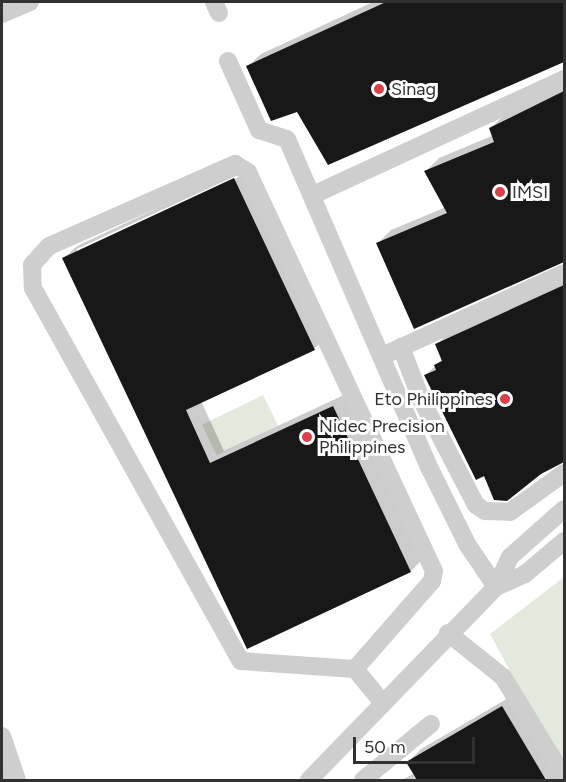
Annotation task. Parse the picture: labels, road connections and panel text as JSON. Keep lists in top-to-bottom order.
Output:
{
  "places": [
    "Sinag",
    "IMSI",
    "Eto Philippines",
    "Nidec Precision Philippines"
  ],
  "scale_bar": "50 m"
}
